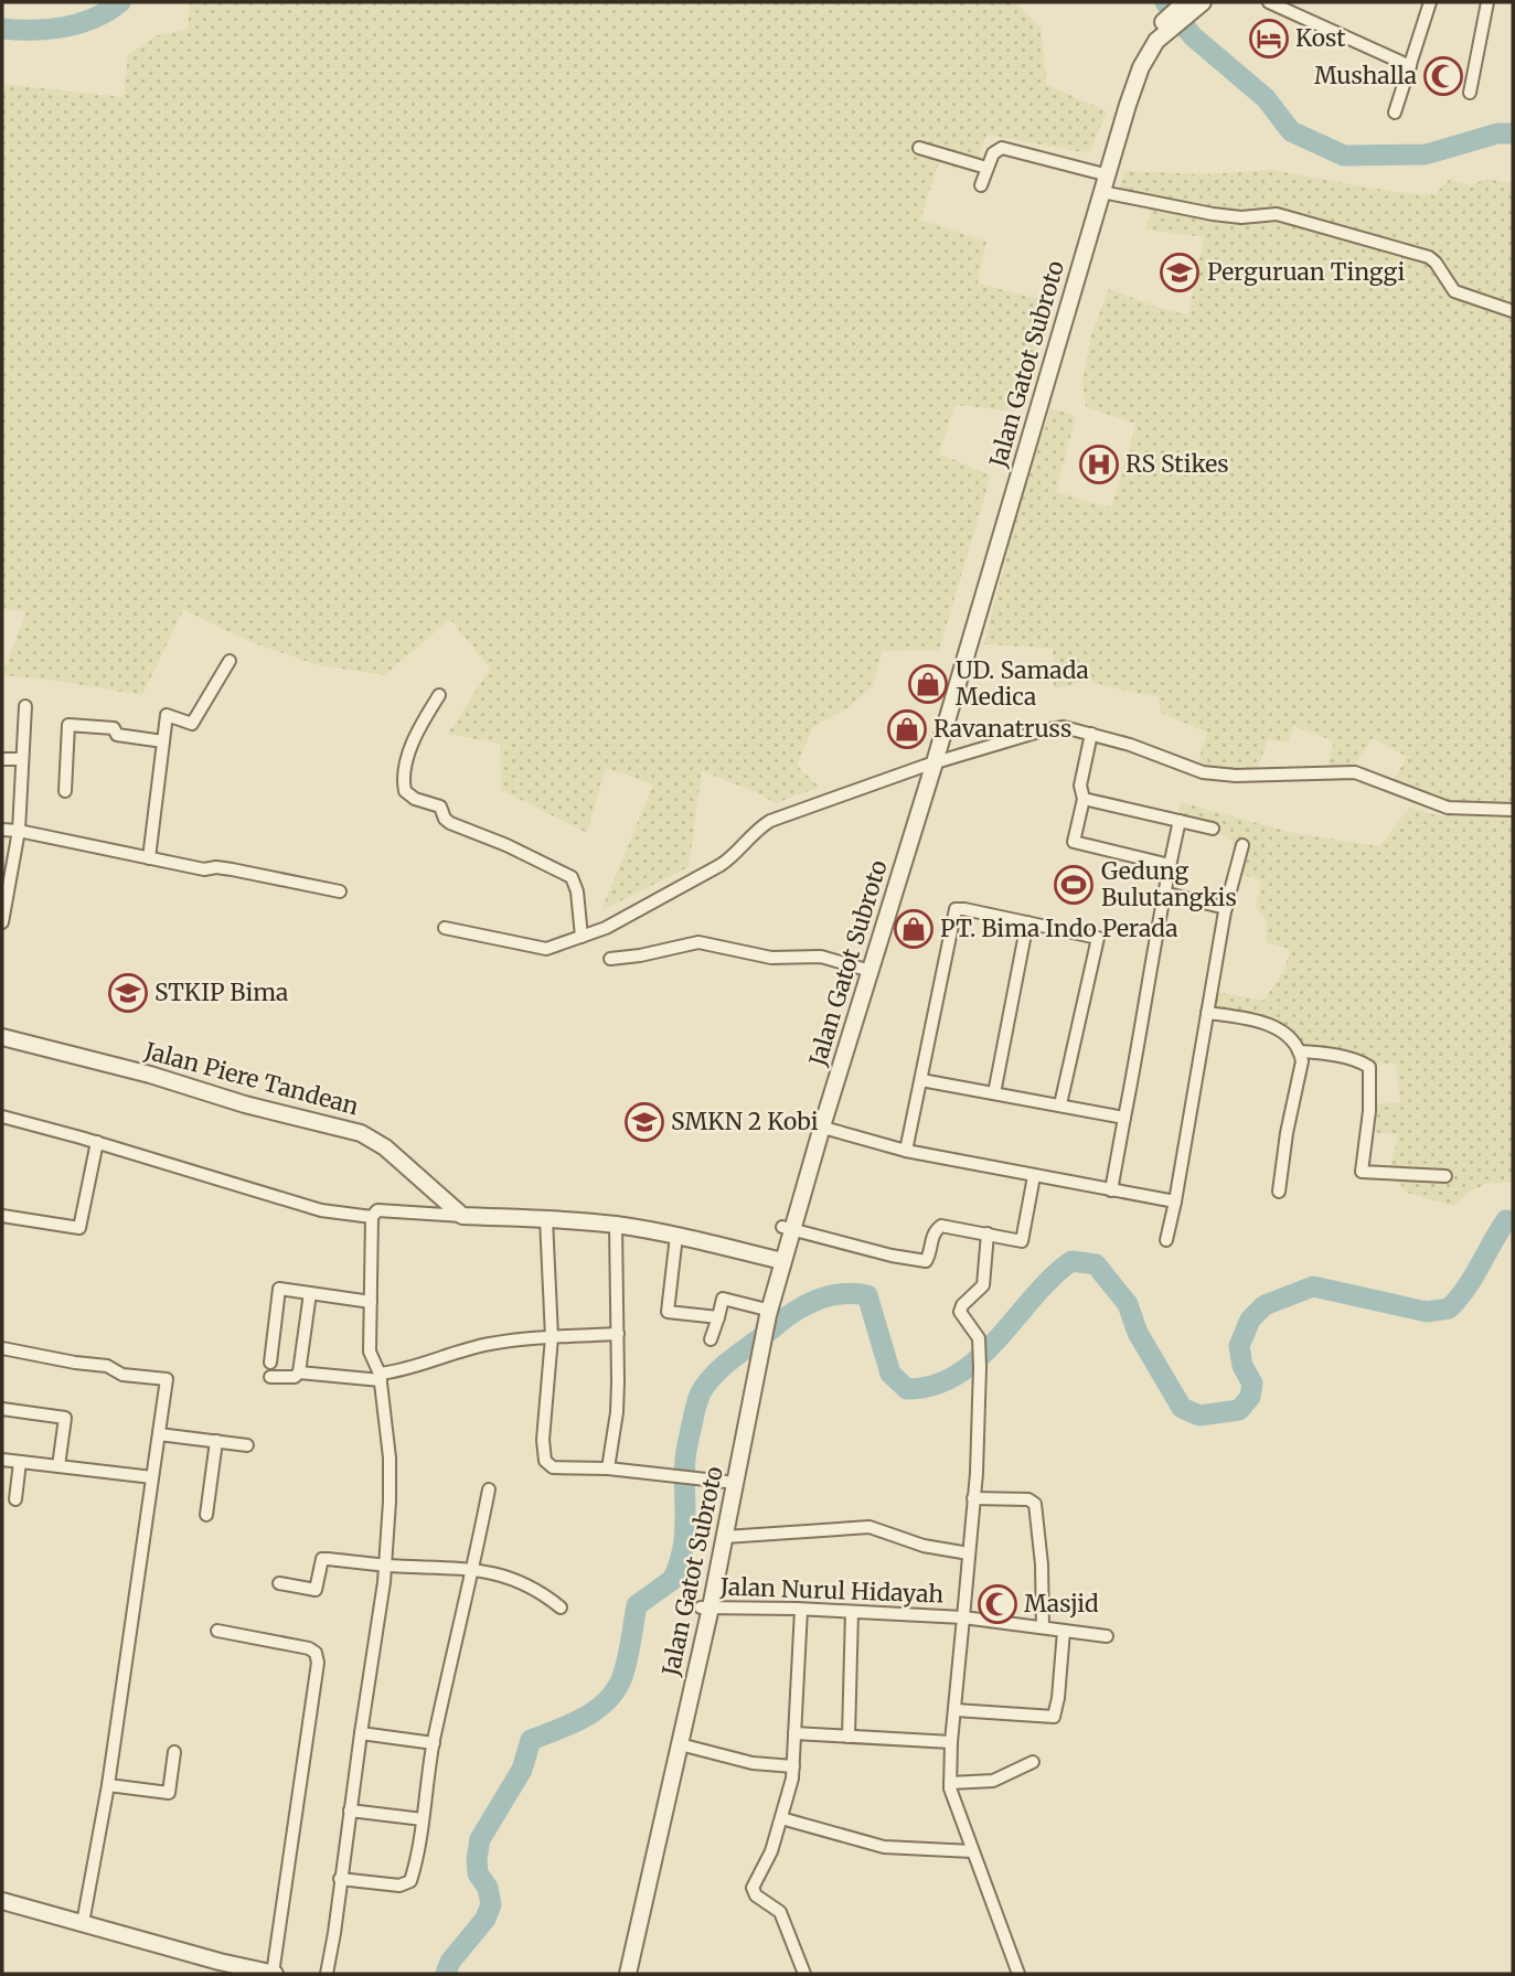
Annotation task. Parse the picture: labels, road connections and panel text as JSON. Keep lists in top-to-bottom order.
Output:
{
  "streets": {
    "street": ["Jalan Gatot Subroto", "Jalan Piere Tandean", "Jalan Nurul Hidayah"]
  },
  "crossings": [
    ["Jalan Gatot Subroto", "Jalan Nurul Hidayah"]
  ],
  "places": {
    "hotel": ["Kost"],
    "mosque": ["Mushalla", "Masjid"],
    "school or university": ["Perguruan Tinggi", "STKIP Bima", "SMKN 2 Kobi"],
    "hospital": ["RS Stikes"],
    "shop": ["UD. Samada Medica", "Ravanatruss", "PT. Bima Indo Perada"],
    "sports": ["Gedung Bulutangkis"]
  }
}
